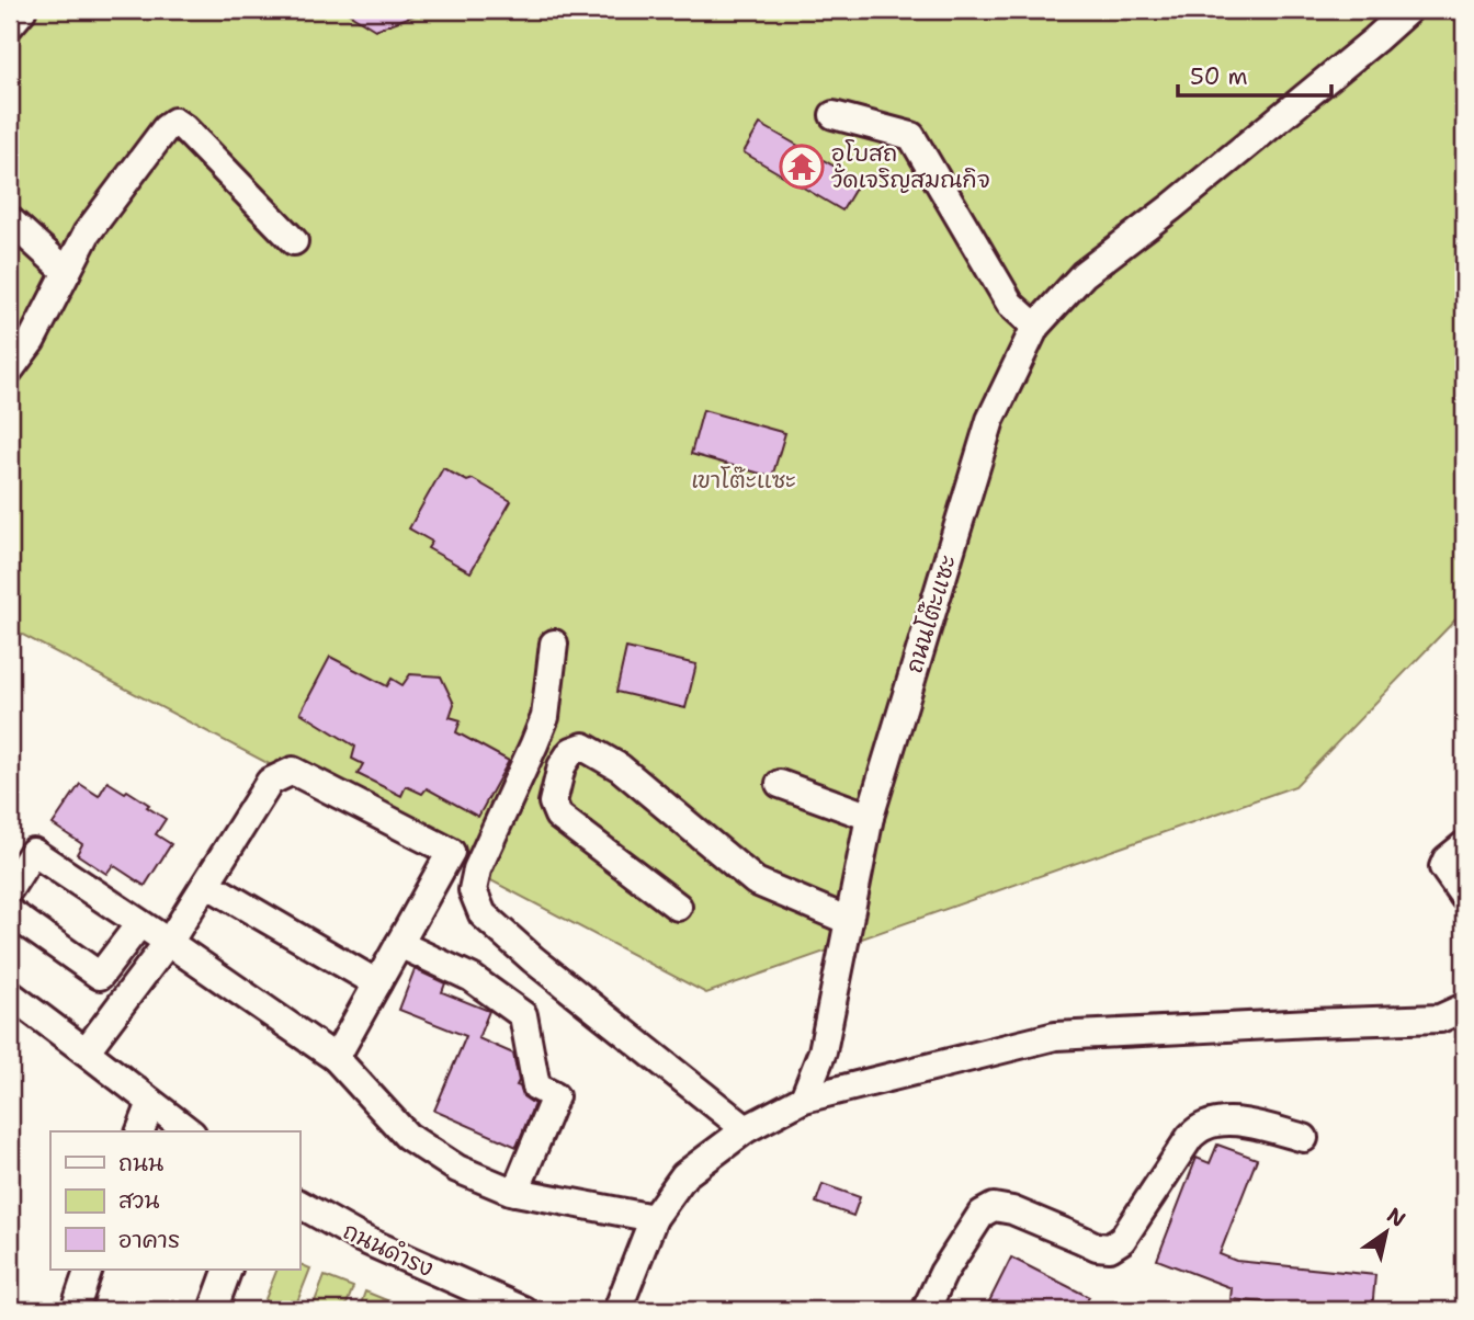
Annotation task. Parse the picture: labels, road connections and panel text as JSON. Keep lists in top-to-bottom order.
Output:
{
  "streets": {
    "street": ["ถนนโต๊ะแซะ", "ถนนดำรง"]
  },
  "parks": ["เขาโต๊ะแซะ"],
  "places": {
    "temple": ["อุโบสถ วัดเจริญสมณกิจ"]
  },
  "legend": ["ถนน", "สวน", "อาคาร"],
  "scale_bar": "50 m",
  "north": "top right"
}
